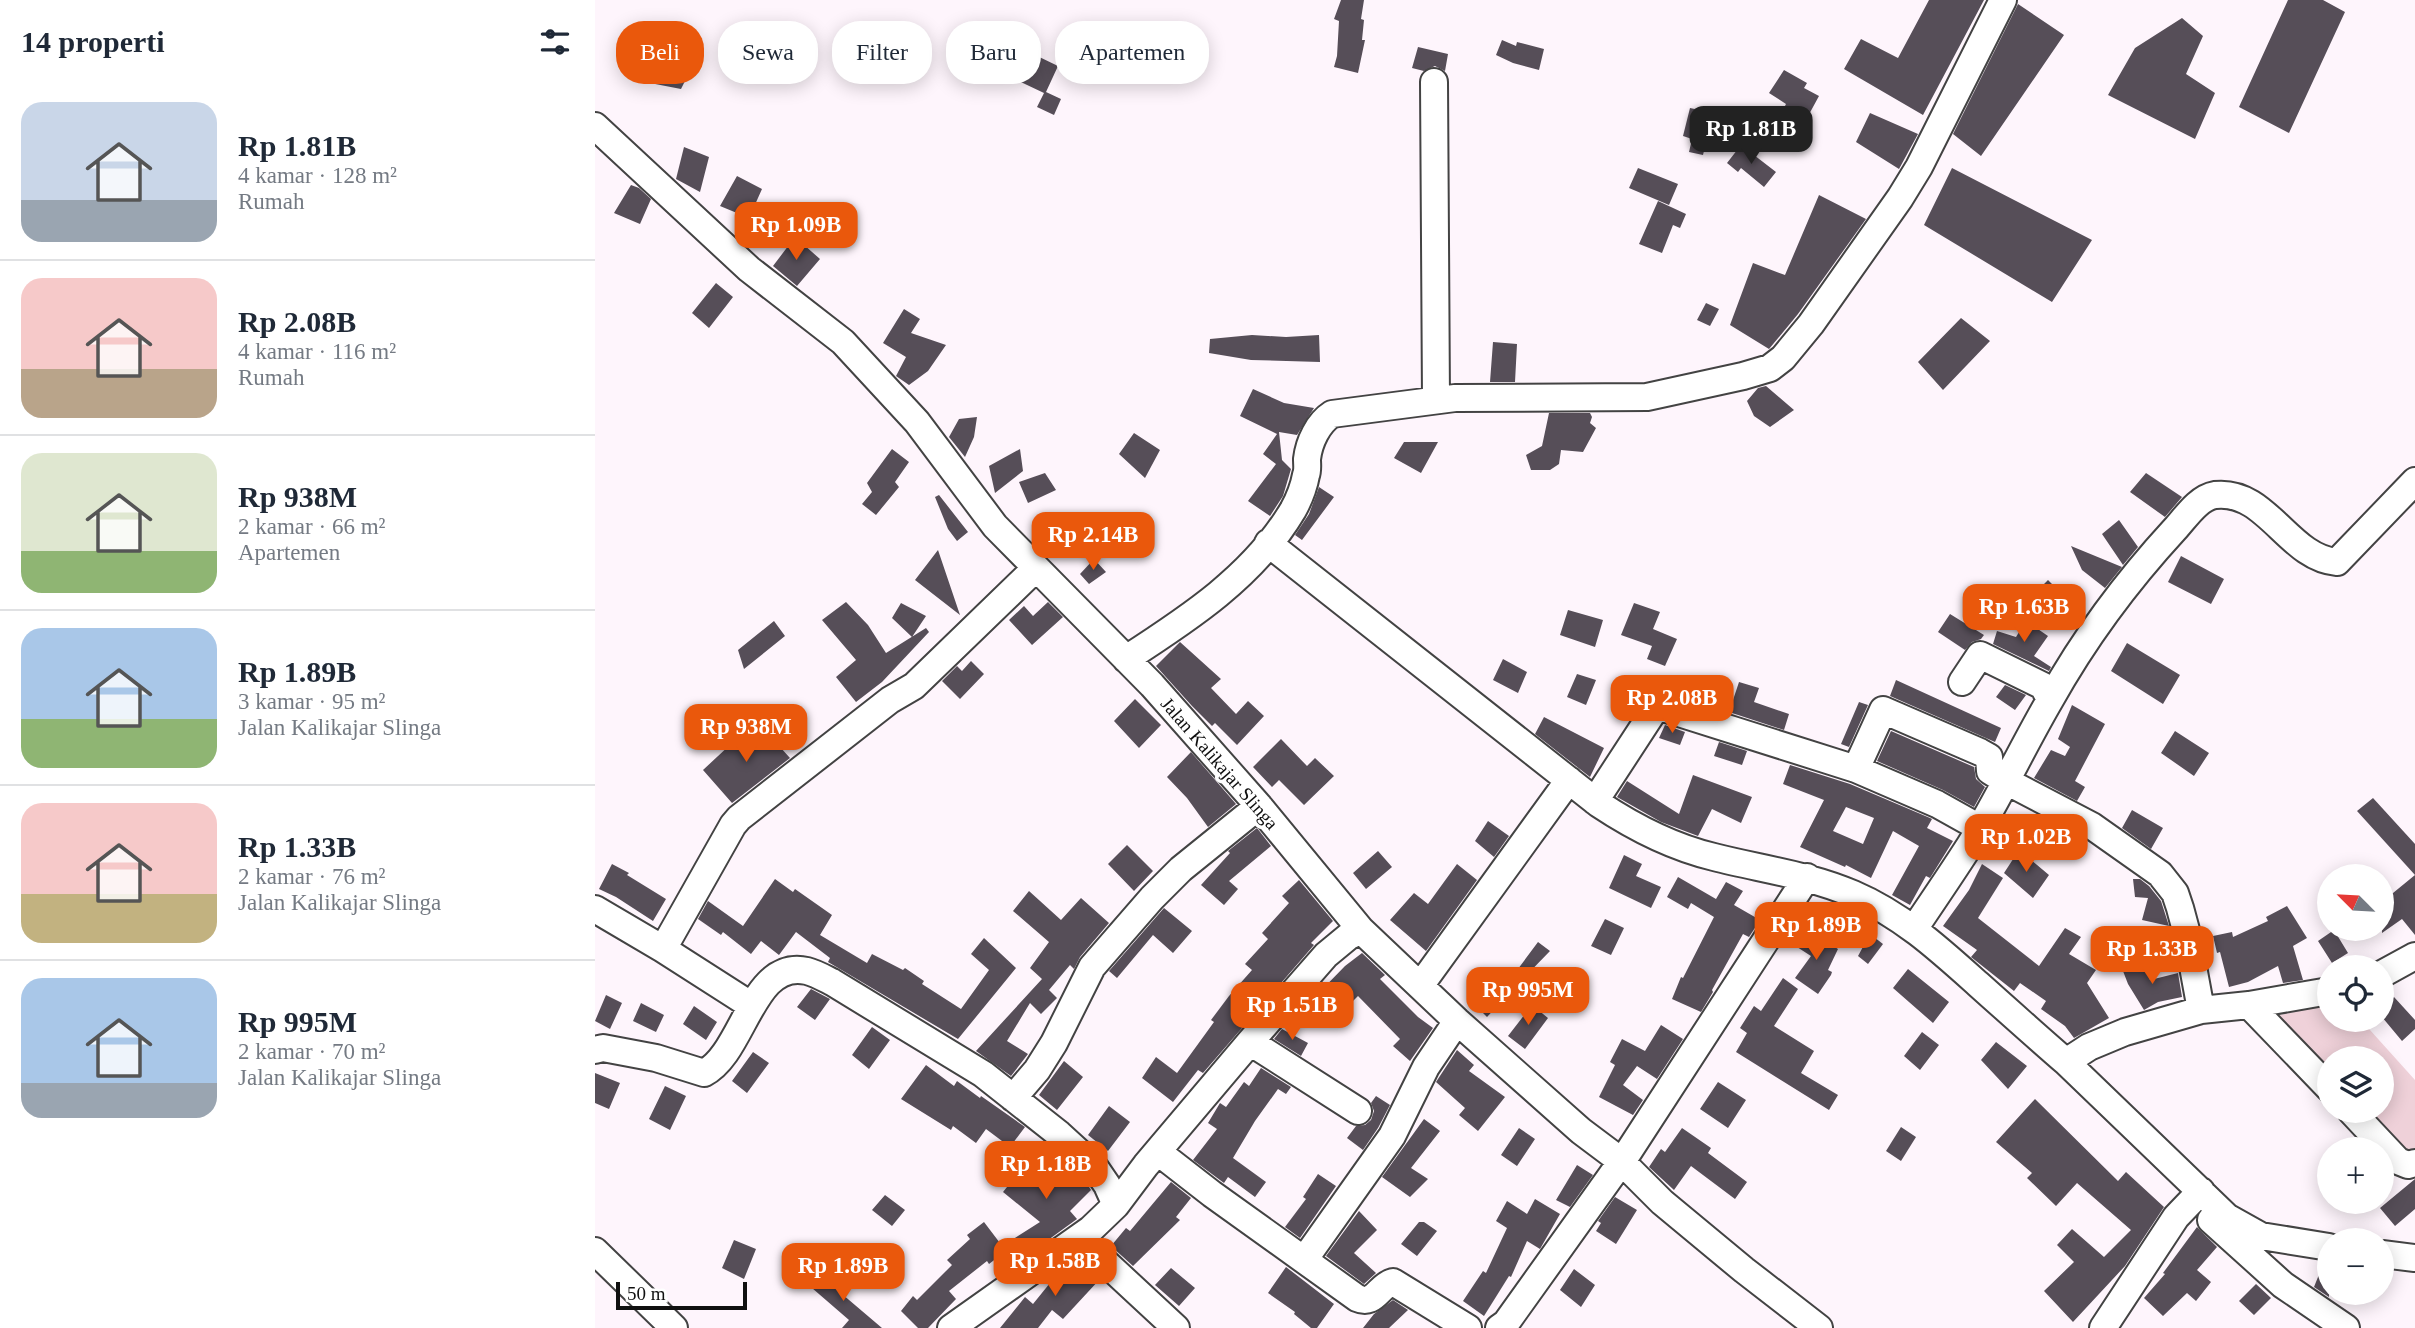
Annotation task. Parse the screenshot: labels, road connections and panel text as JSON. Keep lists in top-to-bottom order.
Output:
{
  "streets": {
    "street": ["Jalan Kalikajar Slinga"]
  },
  "scale_bar": "50 m",
  "north": "top left",
  "page": {
    "heading": "14 properti",
    "chip": [
      "Beli",
      "Sewa",
      "Filter",
      "Baru",
      "Apartemen"
    ],
    "list": [
      {
        "name": "Rp 1.81B",
        "note": "4 kamar · 128 m² · Rumah"
      },
      {
        "name": "Rp 2.08B",
        "note": "4 kamar · 116 m² · Rumah"
      },
      {
        "name": "Rp 938M",
        "note": "2 kamar · 66 m² · Apartemen"
      },
      {
        "name": "Rp 1.89B",
        "note": "3 kamar · 95 m² · Jalan Kalikajar Slinga"
      },
      {
        "name": "Rp 1.33B",
        "note": "2 kamar · 76 m² · Jalan Kalikajar Slinga"
      },
      {
        "name": "Rp 995M",
        "note": "2 kamar · 70 m² · Jalan Kalikajar Slinga"
      }
    ],
    "price": [
      "Rp 1.81B",
      "Rp 1.09B",
      "Rp 2.14B",
      "Rp 1.63B",
      "Rp 2.08B",
      "Rp 938M",
      "Rp 1.02B",
      "Rp 1.89B",
      "Rp 1.33B",
      "Rp 995M",
      "Rp 1.51B",
      "Rp 1.18B",
      "Rp 1.58B",
      "Rp 1.89B"
    ],
    "map_buttons": ["+", "−"],
    "scale": "50 m"
  }
}
